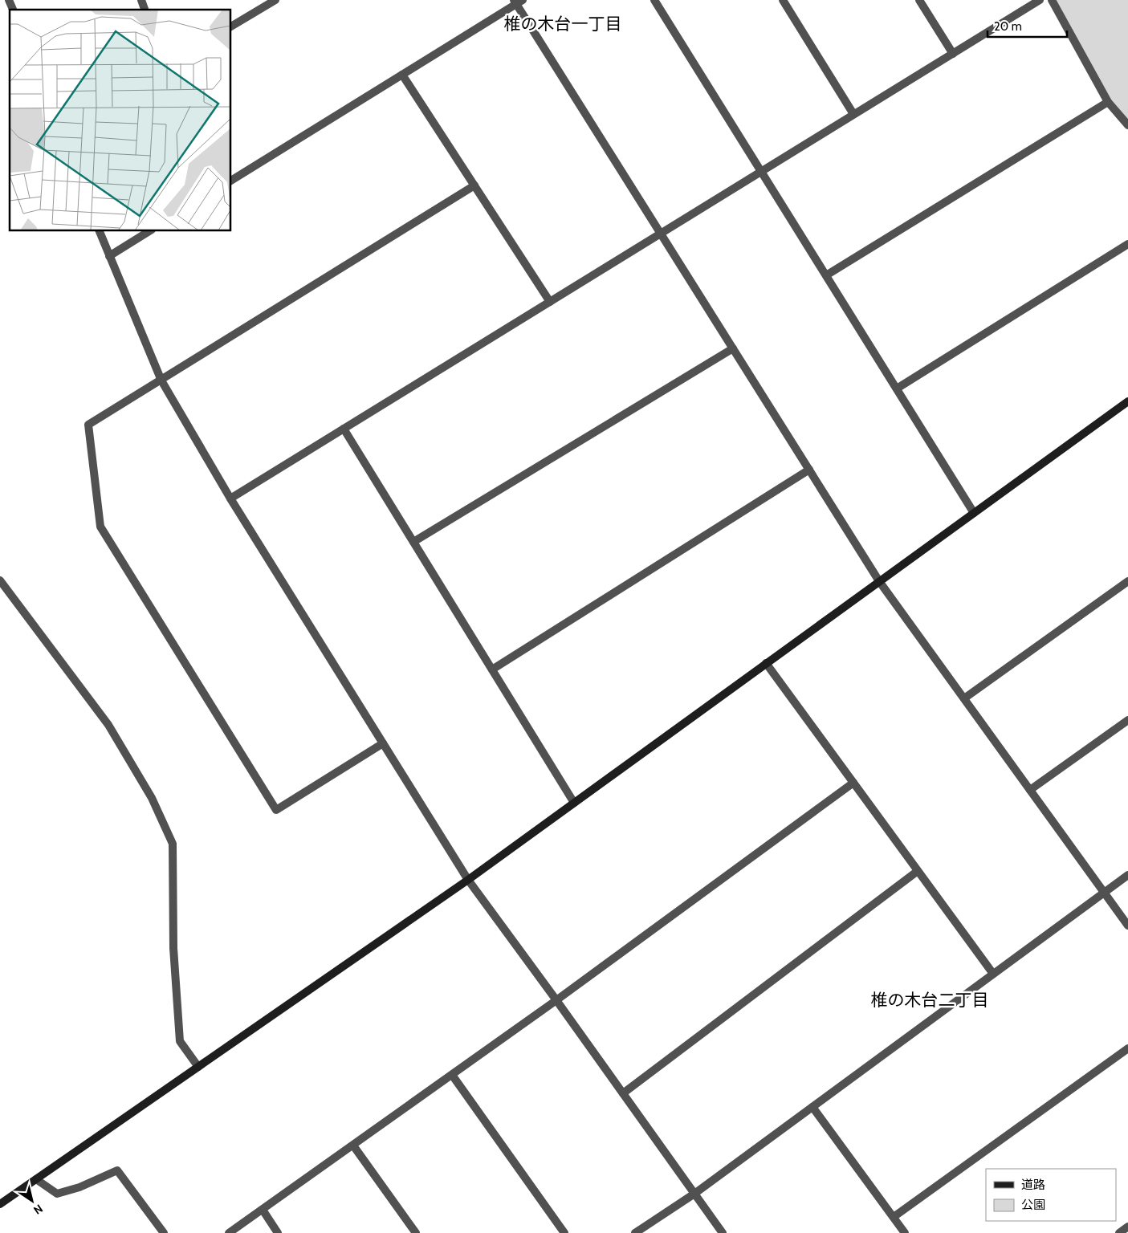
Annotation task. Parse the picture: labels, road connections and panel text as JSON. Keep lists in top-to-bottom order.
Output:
{
  "districts": ["椎の木台一丁目", "椎の木台二丁目"],
  "legend": ["道路", "公園"],
  "scale_bar": "20 m",
  "north": "bottom right"
}
